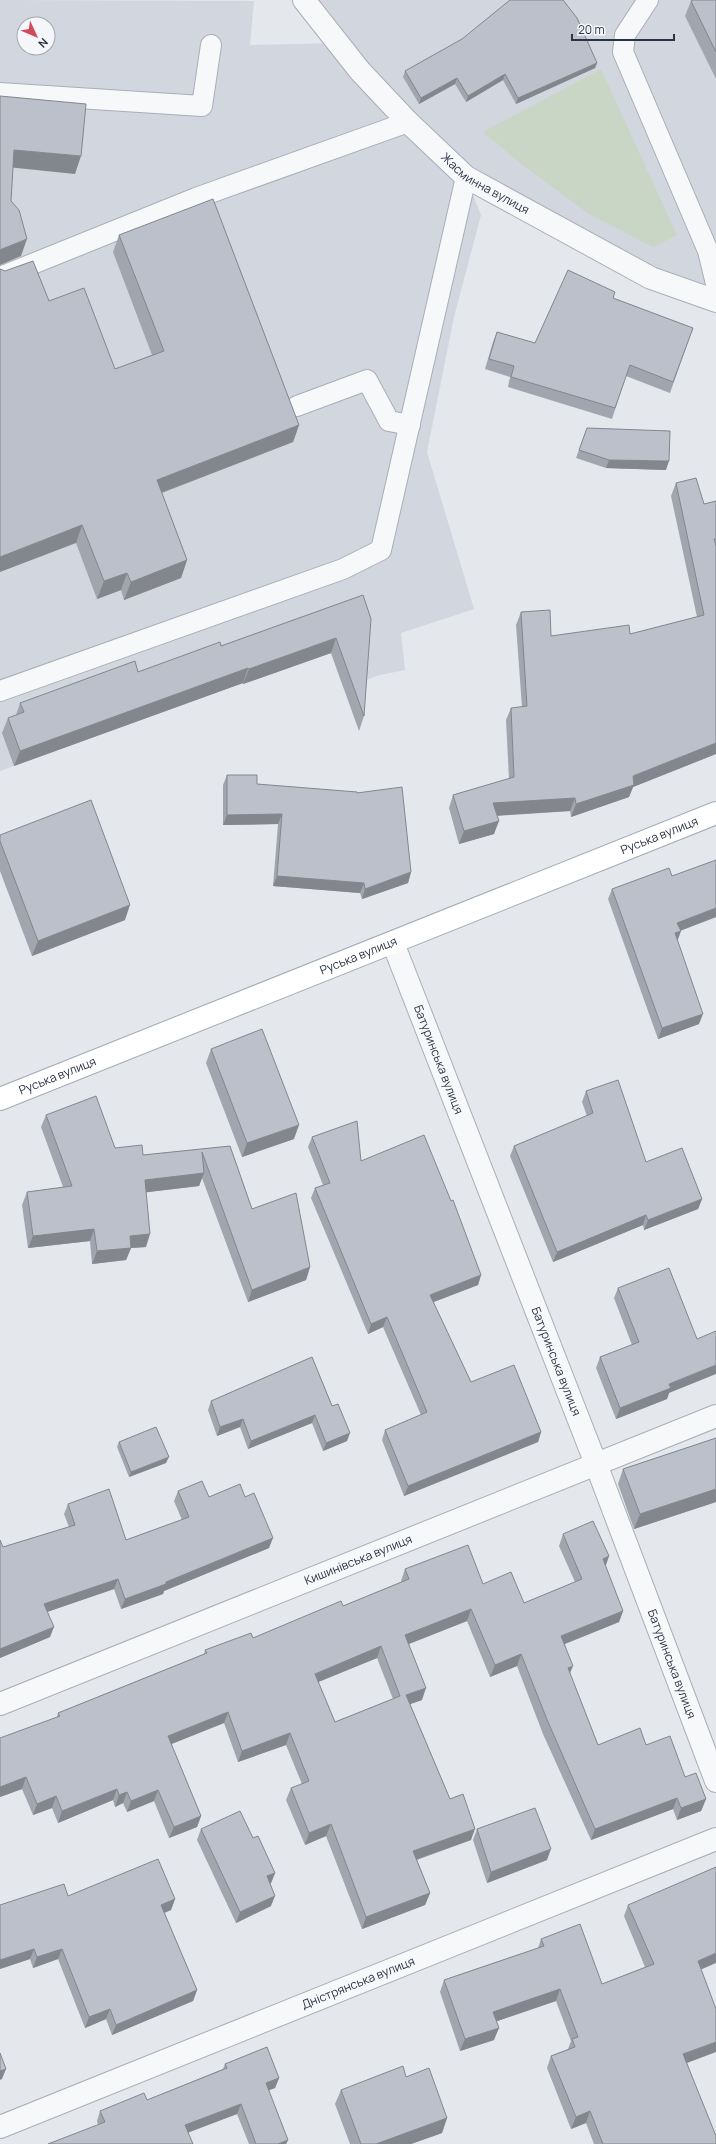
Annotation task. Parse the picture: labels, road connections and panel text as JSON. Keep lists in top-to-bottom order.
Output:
{
  "streets": {
    "main road": ["Руська вулиця"],
    "street": [
      "Жасминна вулиця",
      "Батуринська вулиця",
      "Кишинівська вулиця",
      "Дністрянська вулиця"
    ]
  },
  "crossings": [
    ["Руська вулиця", "Батуринська вулиця"],
    ["Батуринська вулиця", "Кишинівська вулиця"]
  ],
  "scale_bar": "20 m",
  "north": "bottom right"
}
